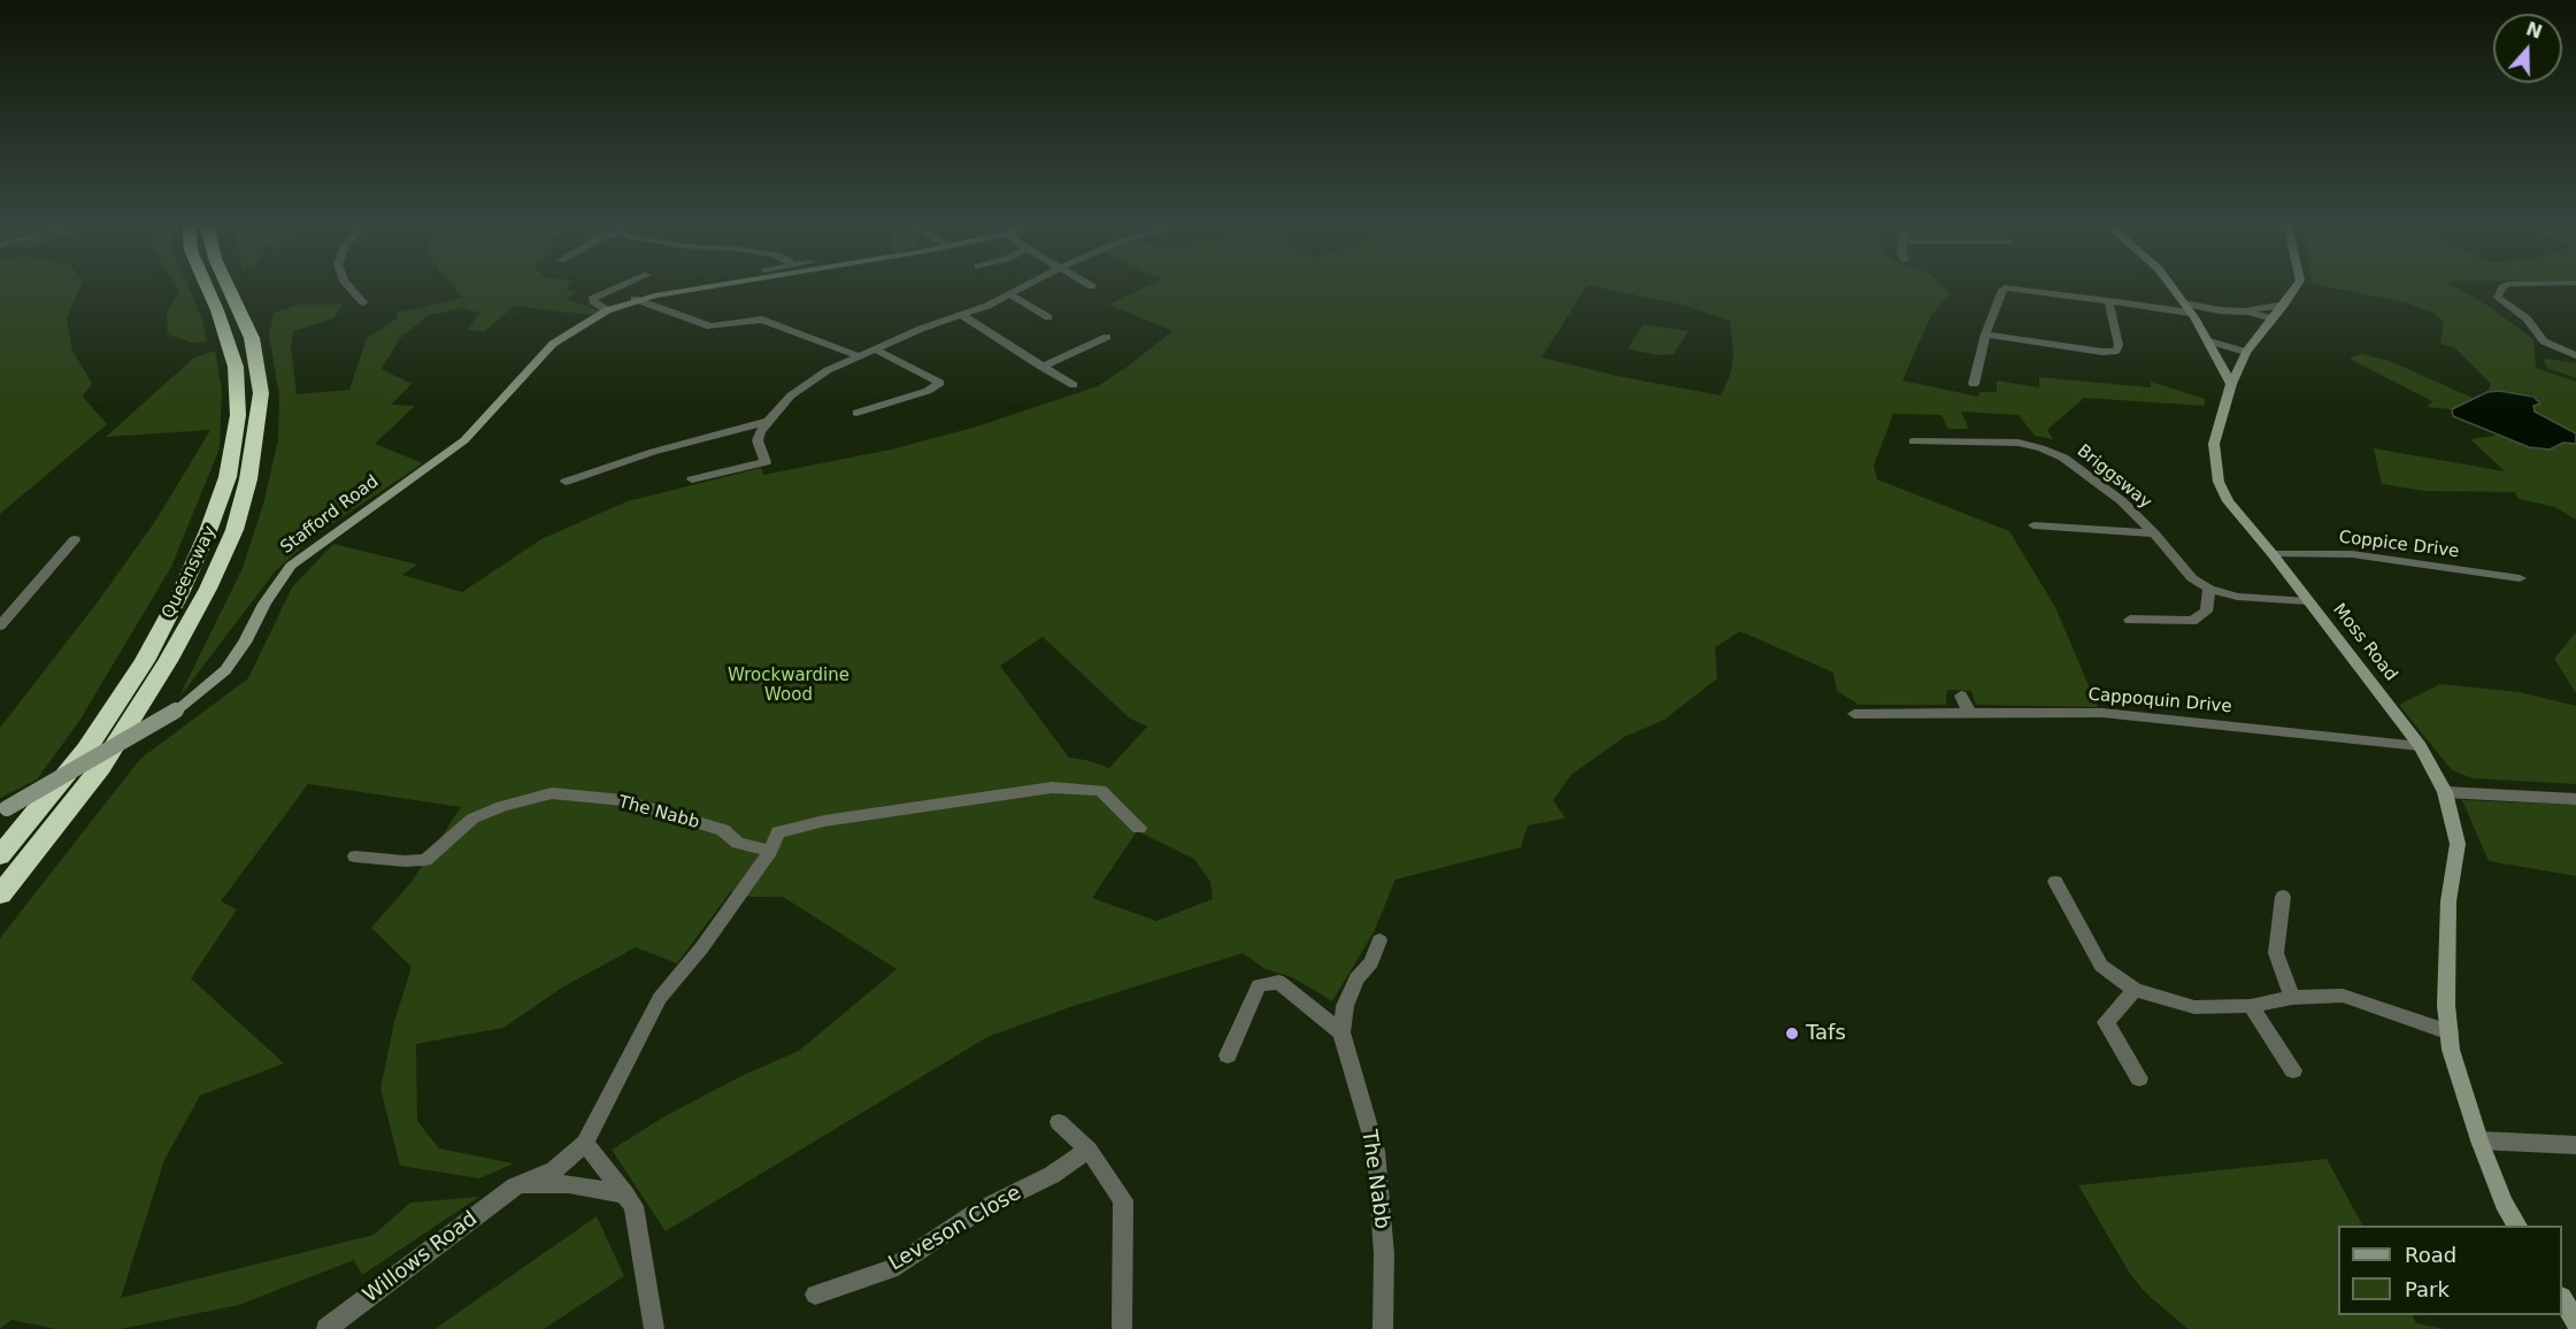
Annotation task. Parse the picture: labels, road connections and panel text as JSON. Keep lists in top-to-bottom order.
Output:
{
  "streets": {
    "highway": ["Queensway"],
    "street": [
      "Briggsway",
      "Stafford Road",
      "Coppice Drive",
      "Moss Road",
      "Cappoquin Drive",
      "The Nabb",
      "Leveson Close",
      "Willows Road"
    ]
  },
  "crossings": [
    ["Briggsway", "Moss Road"],
    ["Coppice Drive", "Moss Road"],
    ["Moss Road", "Cappoquin Drive"]
  ],
  "parks": ["Wrockwardine Wood"],
  "places": ["Tafs"],
  "legend": ["Road", "Park"],
  "north": "top"
}
